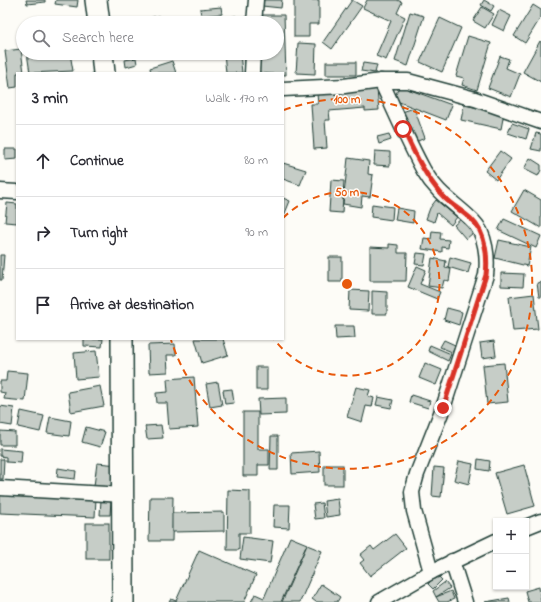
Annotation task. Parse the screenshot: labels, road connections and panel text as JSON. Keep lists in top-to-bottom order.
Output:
{
  "page": {
    "search": "Search here",
    "heading": ["3 min", "Walk · 170 m"],
    "list": [
      ["Continue", "80 m"],
      ["Turn right", "90 m"],
      "Arrive at destination"
    ],
    "map_buttons": ["+", "−"]
  },
  "rings": ["100 m", "50 m"]
}
